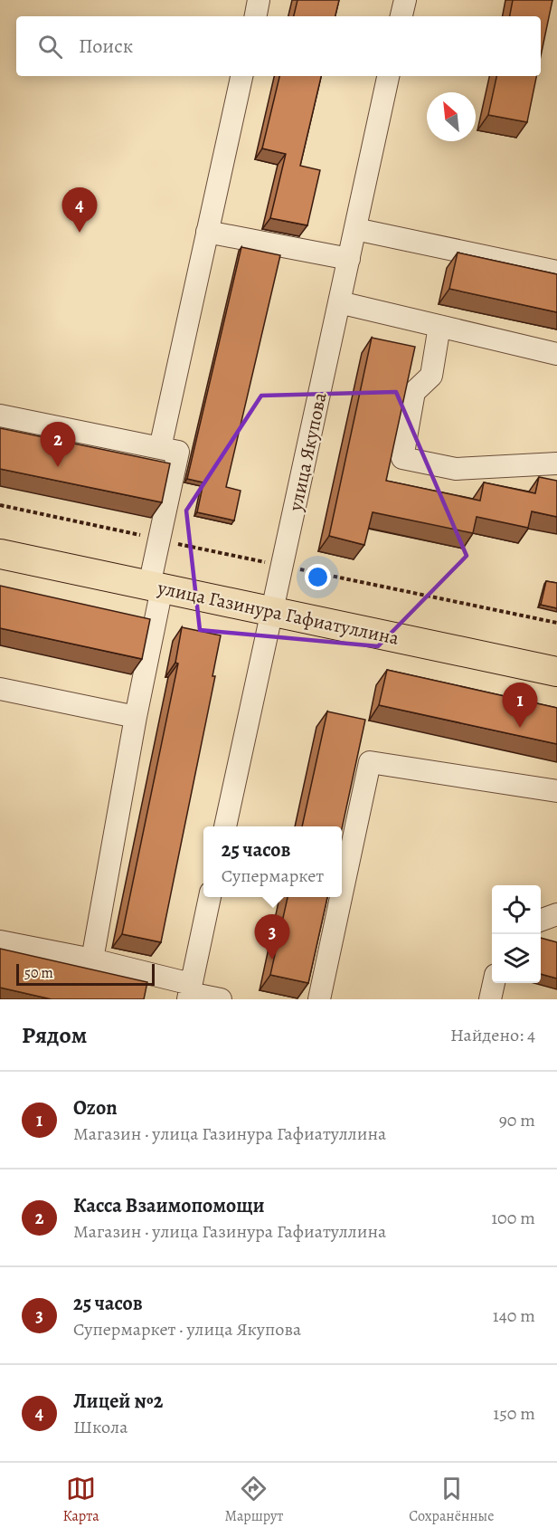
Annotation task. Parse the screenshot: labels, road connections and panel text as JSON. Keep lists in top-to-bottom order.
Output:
{
  "streets": {
    "main road": ["улица Газинура Гафиатуллина"],
    "street": ["улица Якупова"]
  },
  "crossings": [
    ["улица Якупова", "улица Газинура Гафиатуллина"]
  ],
  "scale_bar": "50 m",
  "north": "top left",
  "page": {
    "search": "Поиск",
    "pins": [
      "4",
      "2",
      "1",
      "3"
    ],
    "popup": ["25 часов", "Супермаркет"],
    "scale": "50 m",
    "heading": ["Рядом", "Найдено: 4"],
    "list": [
      {
        "mark": "1",
        "name": "Ozon",
        "note": "Магазин · улица Газинура Гафиатуллина",
        "value": "90 m"
      },
      {
        "mark": "2",
        "name": "Касса Взаимопомощи",
        "note": "Магазин · улица Газинура Гафиатуллина",
        "value": "100 m"
      },
      {
        "mark": "3",
        "name": "25 часов",
        "note": "Супермаркет · улица Якупова",
        "value": "140 m"
      },
      {
        "mark": "4",
        "name": "Лицей №2",
        "note": "Школа",
        "value": "150 m"
      }
    ],
    "nav": ["Карта", "Маршрут", "Сохранённые"]
  }
}
